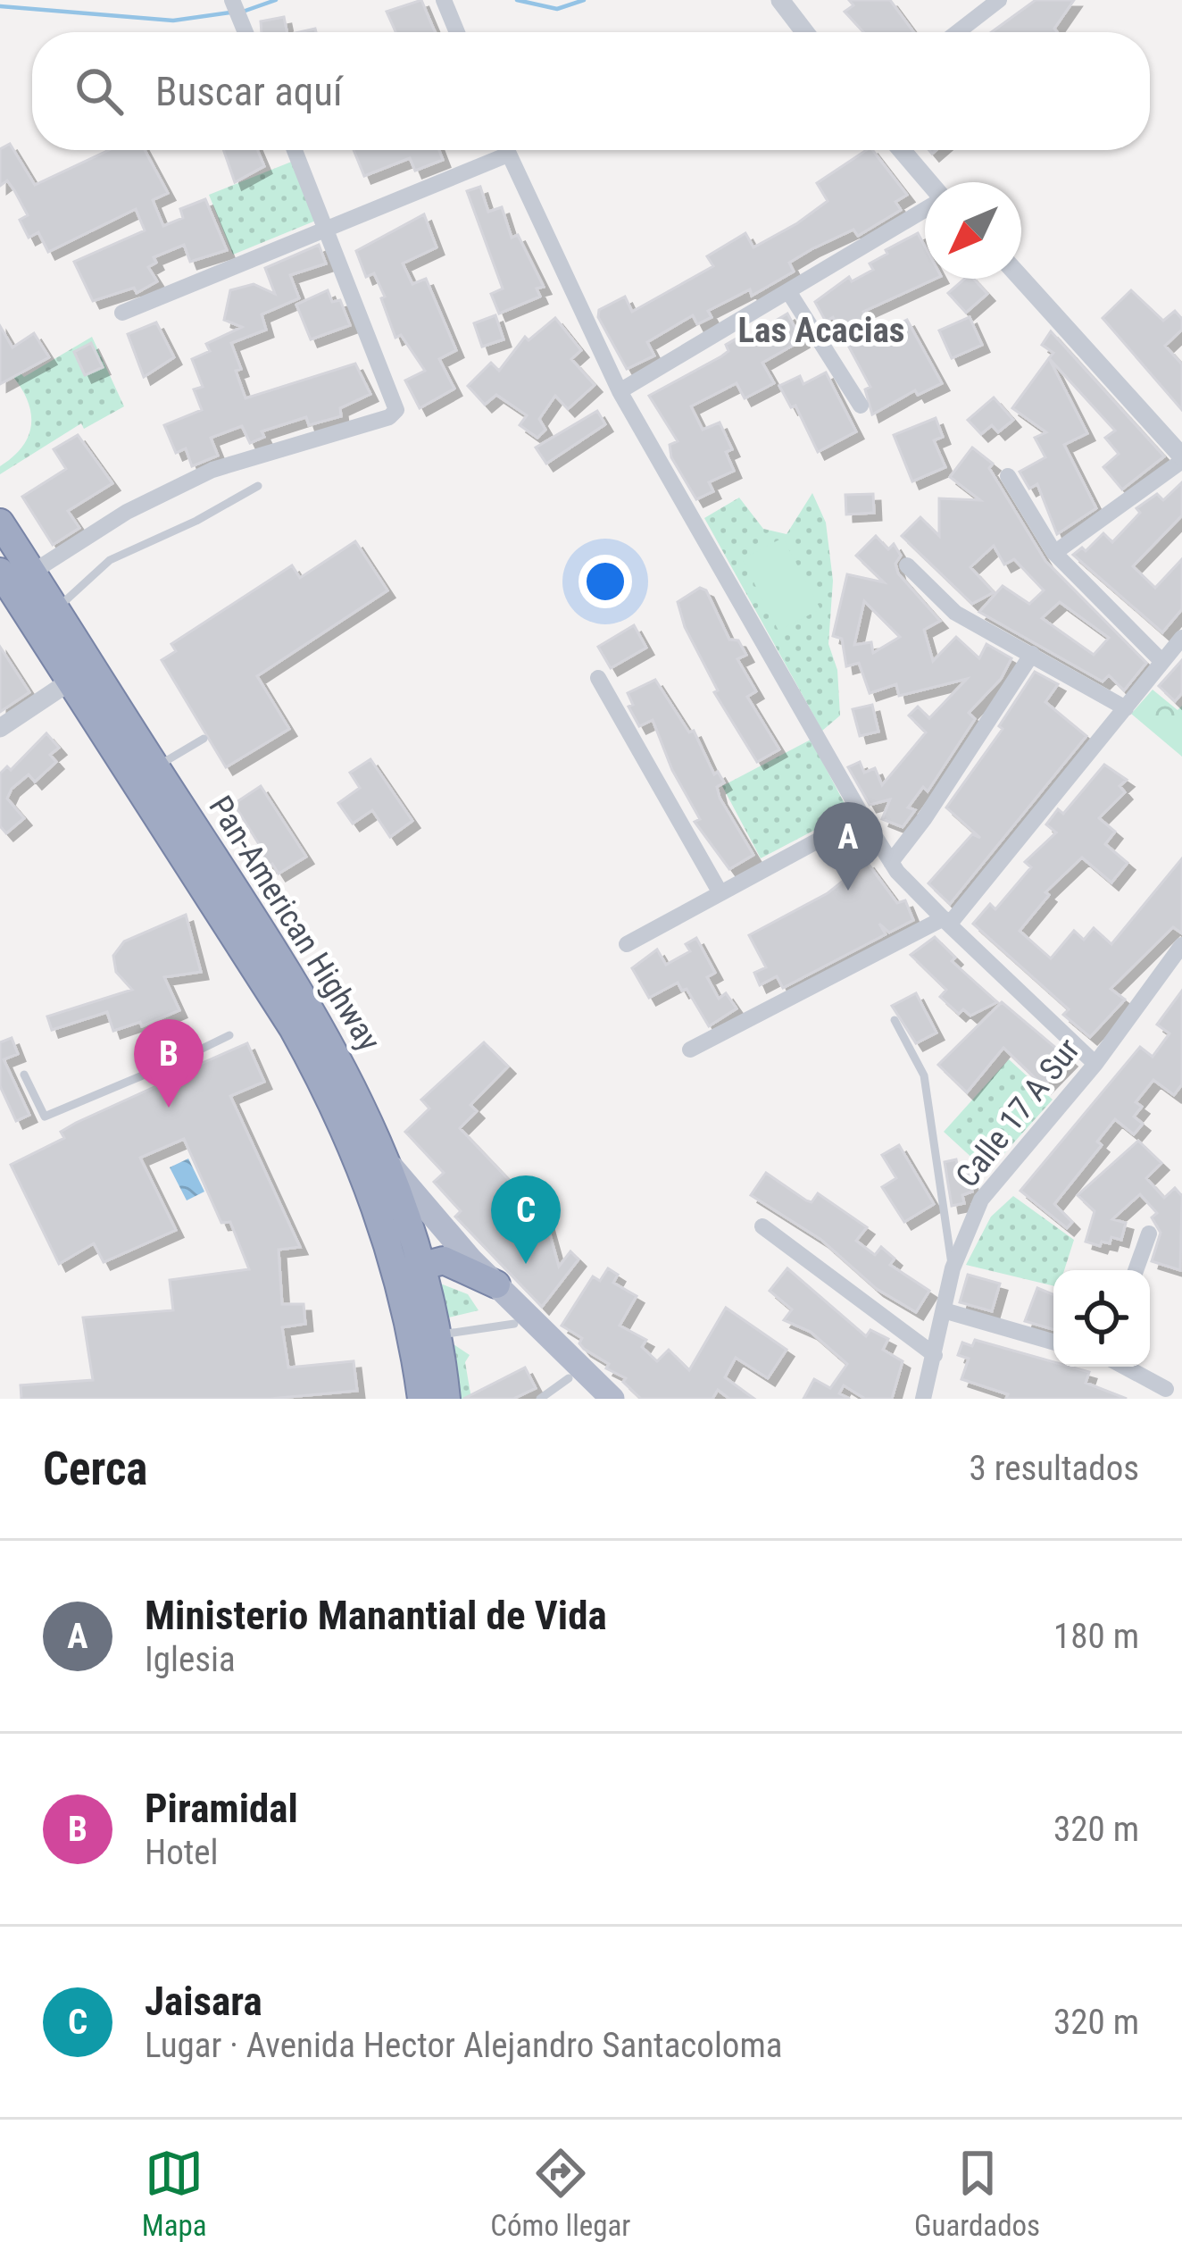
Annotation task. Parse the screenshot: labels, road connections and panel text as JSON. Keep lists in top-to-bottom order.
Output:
{
  "streets": {
    "highway": ["Pan-American Highway"],
    "street": ["Calle 17 A Sur"]
  },
  "districts": ["Las Acacias"],
  "north": "bottom left",
  "page": {
    "search": "Buscar aquí",
    "pins": ["A", "B", "C"],
    "heading": ["Cerca", "3 resultados"],
    "list": [
      {
        "mark": "A",
        "name": "Ministerio Manantial de Vida",
        "note": "Iglesia",
        "value": "180 m"
      },
      {
        "mark": "B",
        "name": "Piramidal",
        "note": "Hotel",
        "value": "320 m"
      },
      {
        "mark": "C",
        "name": "Jaisara",
        "note": "Lugar · Avenida Hector Alejandro Santacoloma",
        "value": "320 m"
      }
    ],
    "nav": ["Mapa", "Cómo llegar", "Guardados"]
  }
}
